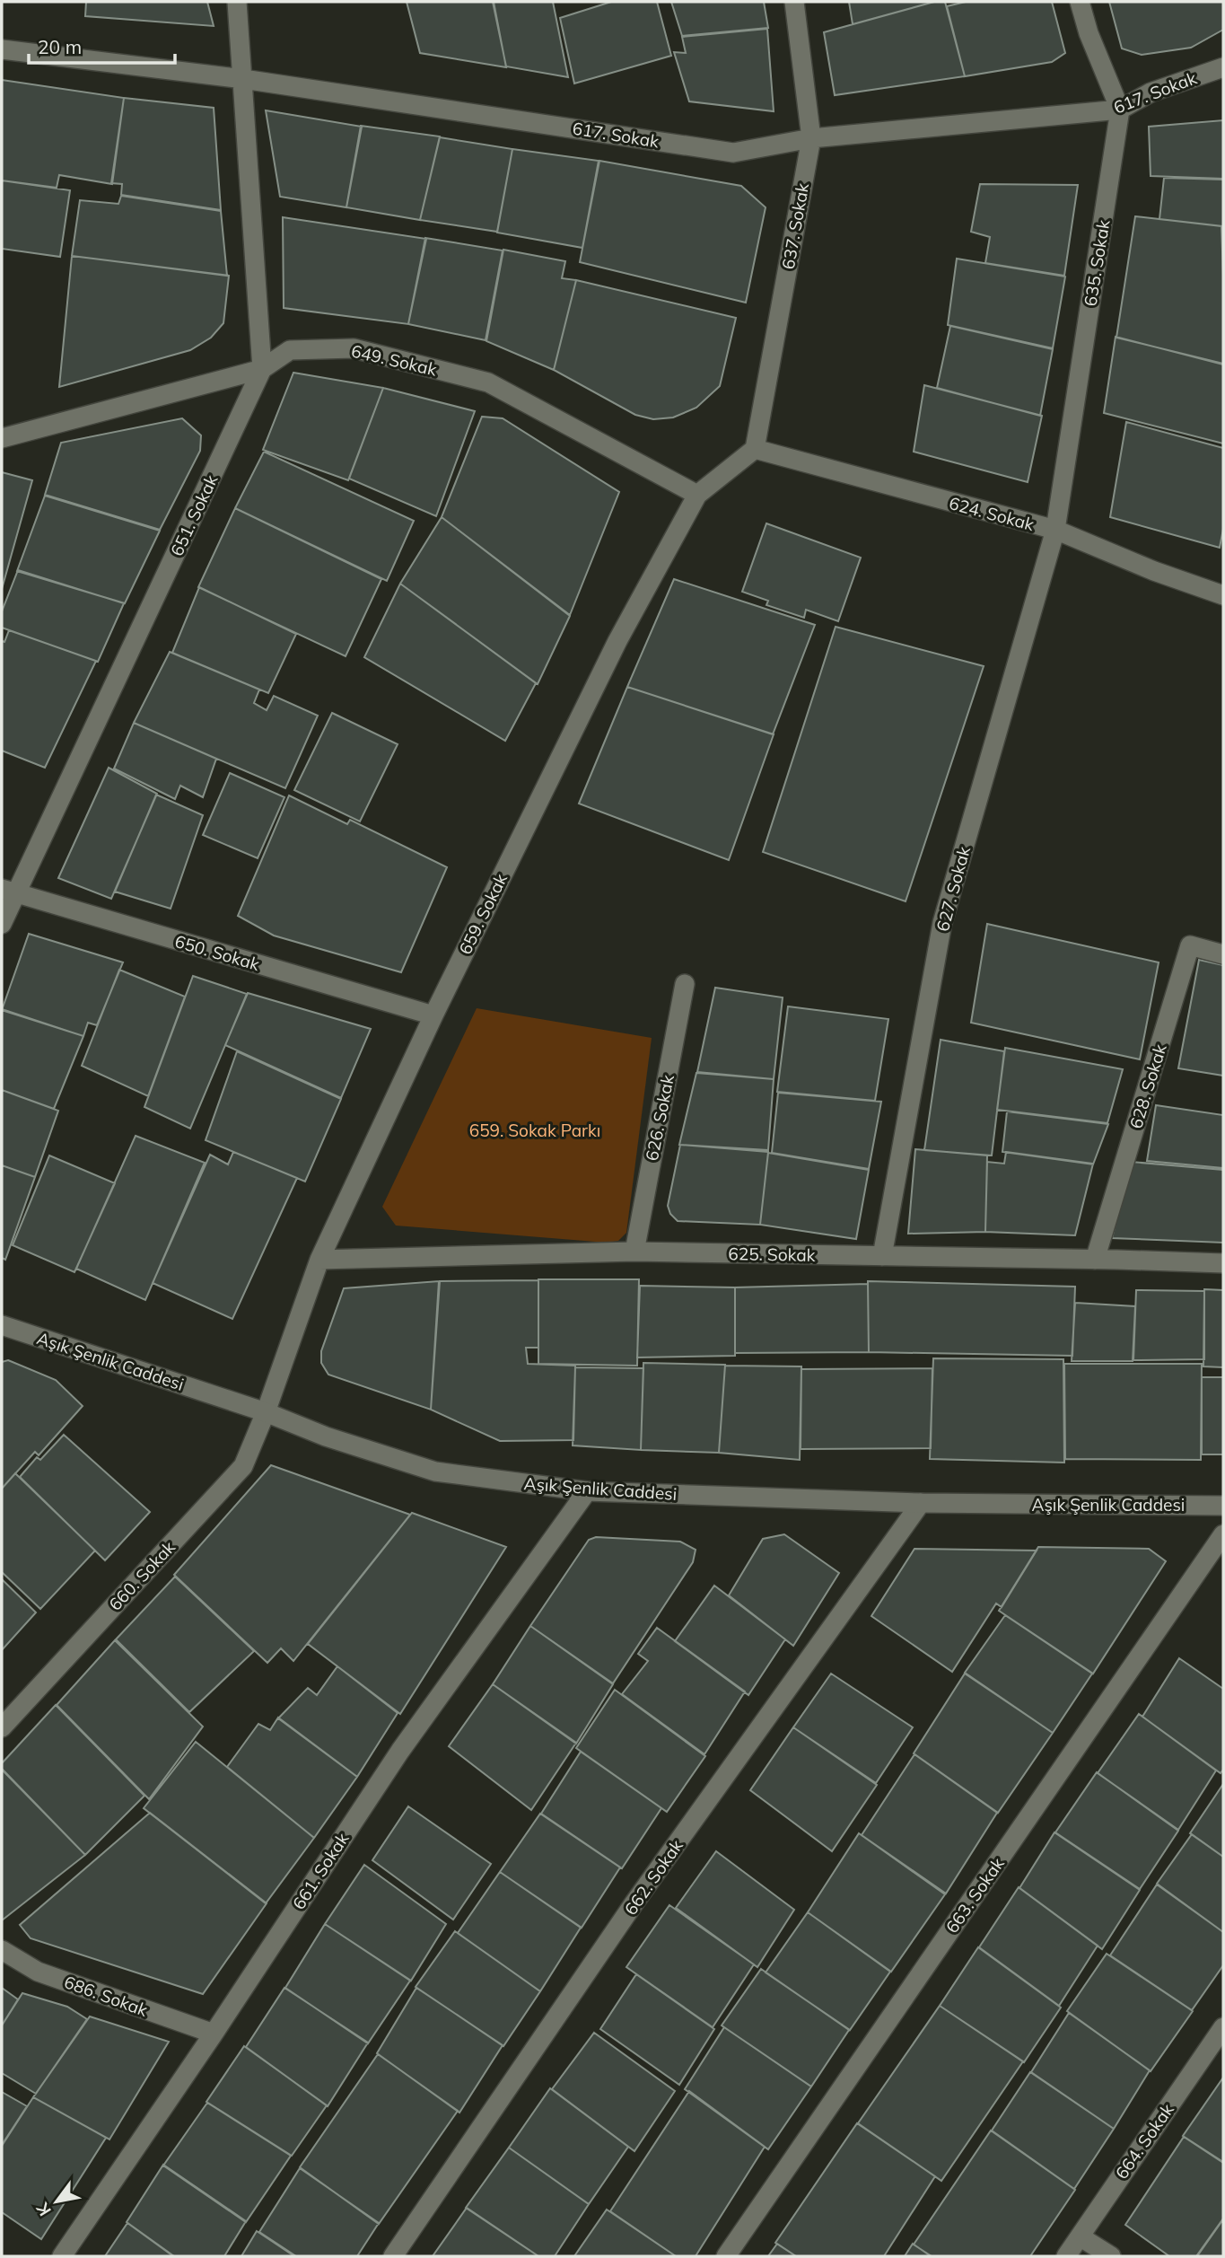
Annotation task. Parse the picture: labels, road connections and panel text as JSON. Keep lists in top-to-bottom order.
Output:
{
  "streets": {
    "street": [
      "617. Sokak",
      "637. Sokak",
      "635. Sokak",
      "649. Sokak",
      "624. Sokak",
      "651. Sokak",
      "627. Sokak",
      "659. Sokak",
      "650. Sokak",
      "628. Sokak",
      "626. Sokak",
      "625. Sokak",
      "Aşık Şenlik Caddesi",
      "660. Sokak",
      "661. Sokak",
      "662. Sokak",
      "663. Sokak",
      "686. Sokak",
      "664. Sokak"
    ]
  },
  "crossings": [
    ["617. Sokak", "637. Sokak"],
    ["617. Sokak", "635. Sokak"],
    ["617. Sokak", "651. Sokak"],
    ["637. Sokak", "624. Sokak"],
    ["637. Sokak", "659. Sokak"],
    ["635. Sokak", "624. Sokak"],
    ["635. Sokak", "627. Sokak"],
    ["649. Sokak", "651. Sokak"],
    ["649. Sokak", "659. Sokak"],
    ["624. Sokak", "627. Sokak"],
    ["624. Sokak", "659. Sokak"],
    ["651. Sokak", "650. Sokak"],
    ["627. Sokak", "625. Sokak"],
    ["659. Sokak", "650. Sokak"],
    ["659. Sokak", "625. Sokak"],
    ["659. Sokak", "Aşık Şenlik Caddesi"],
    ["659. Sokak", "660. Sokak"],
    ["628. Sokak", "625. Sokak"],
    ["626. Sokak", "625. Sokak"],
    ["Aşık Şenlik Caddesi", "660. Sokak"],
    ["Aşık Şenlik Caddesi", "661. Sokak"],
    ["Aşık Şenlik Caddesi", "662. Sokak"],
    ["661. Sokak", "686. Sokak"]
  ],
  "parks": ["659. Sokak Parkı"],
  "scale_bar": "20 m",
  "north": "bottom left"
}
